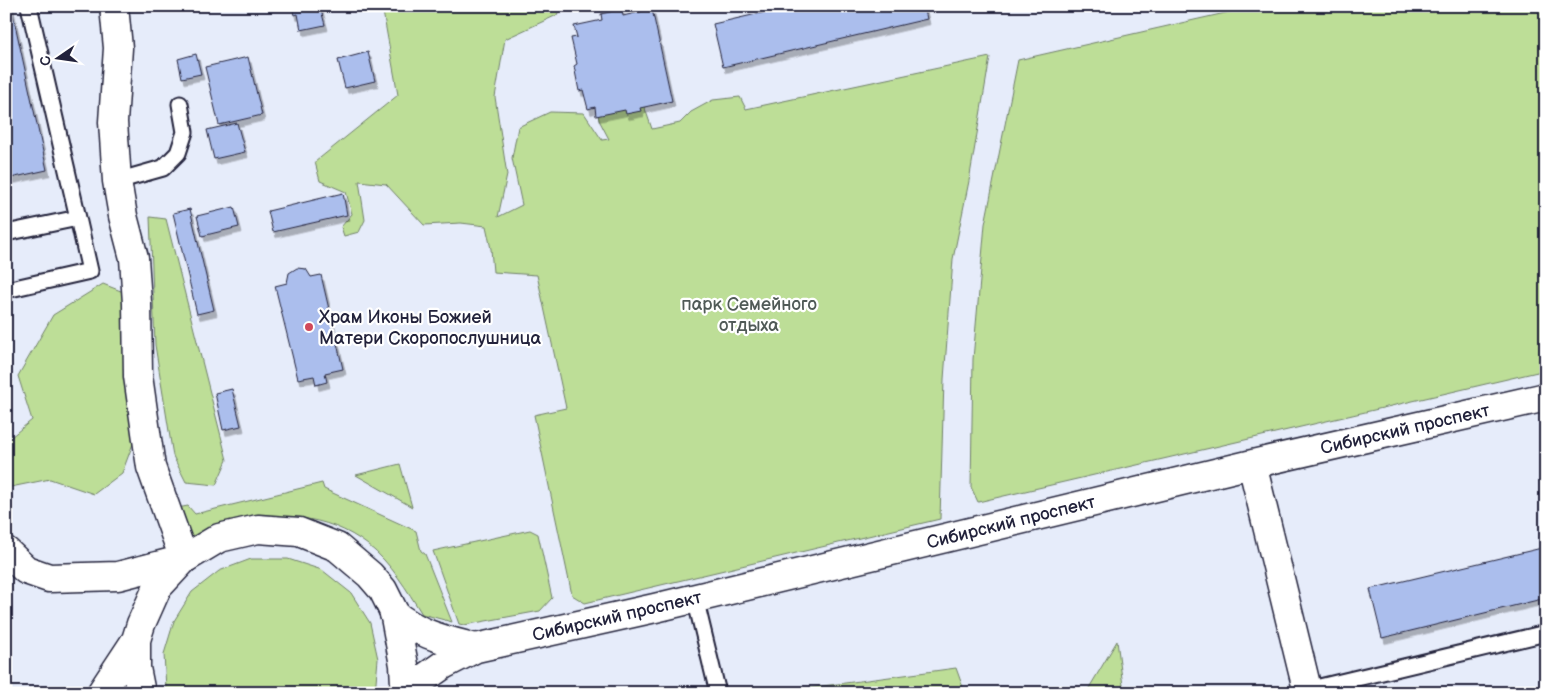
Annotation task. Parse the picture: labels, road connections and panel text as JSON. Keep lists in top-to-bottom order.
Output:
{
  "streets": {
    "street": ["Сибирский проспект"]
  },
  "parks": ["парк Семейного отдыха"],
  "places": ["Храм Иконы Божией Матери Скоропослушница"],
  "north": "left"
}
